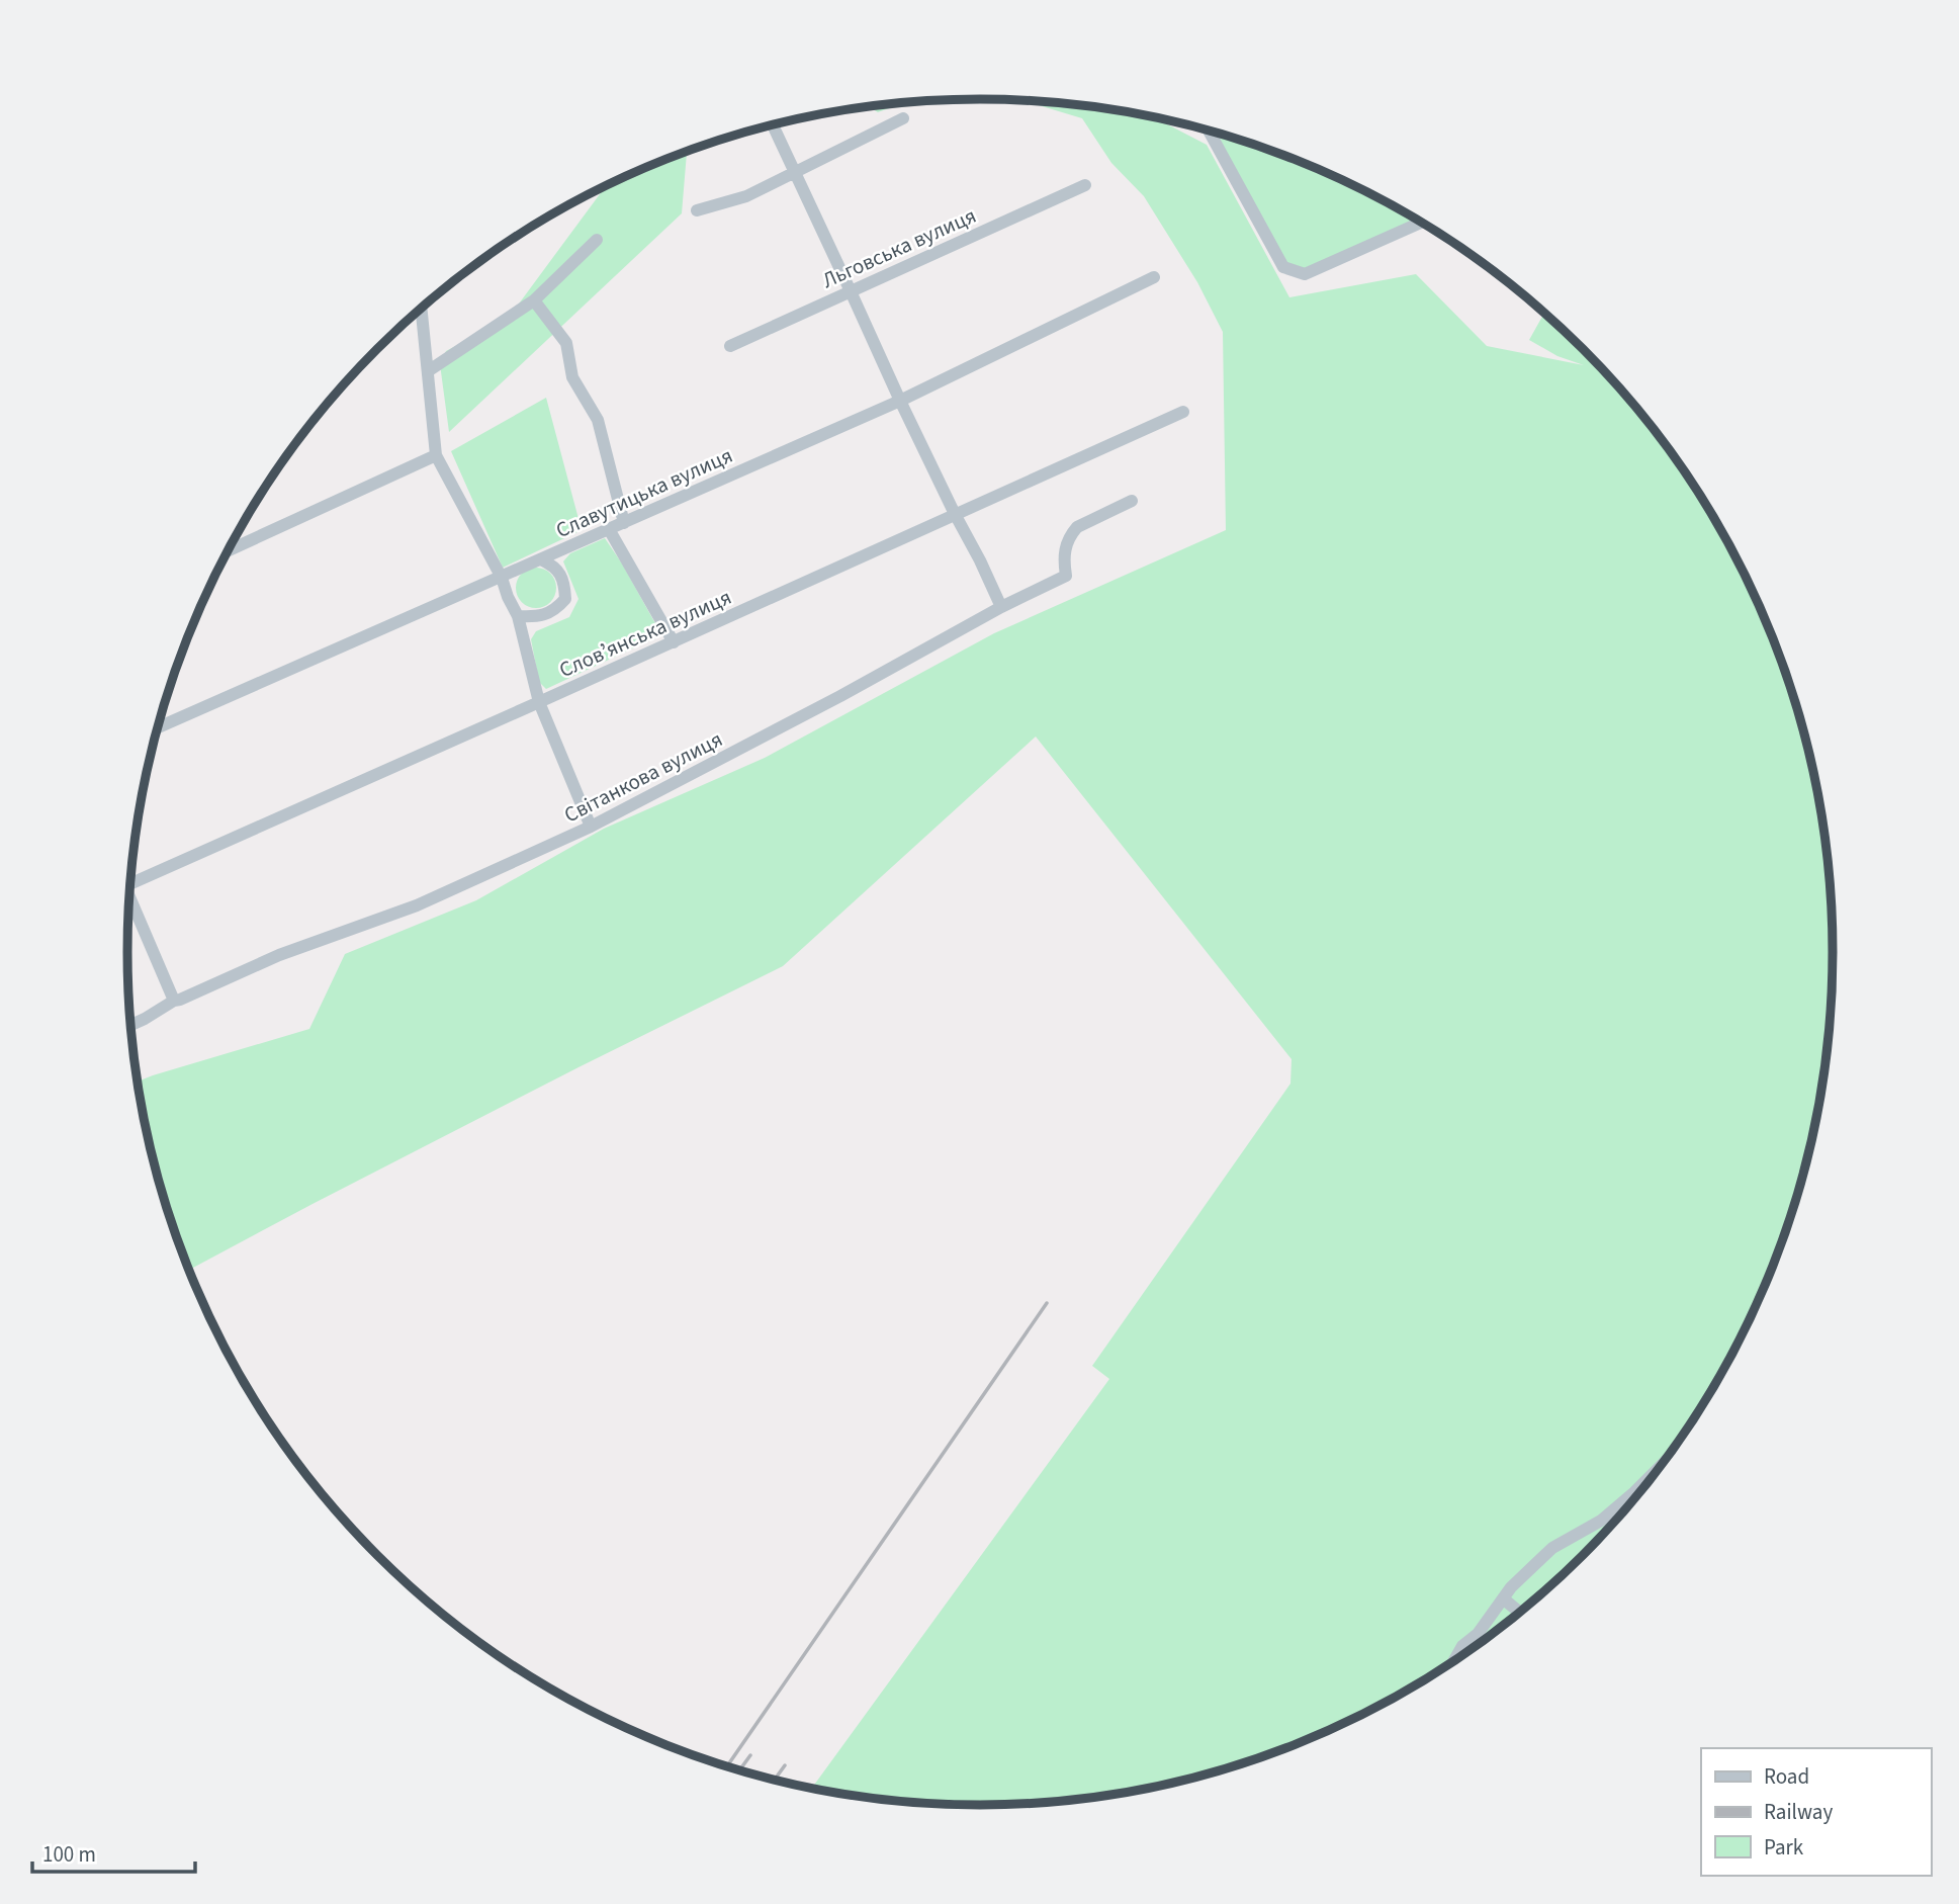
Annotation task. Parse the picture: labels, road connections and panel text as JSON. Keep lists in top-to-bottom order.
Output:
{
  "streets": {
    "street": [
      "Льговська вулиця",
      "Славутицька вулиця",
      "Словʼянська вулиця",
      "Світанкова вулиця"
    ]
  },
  "legend": ["Road", "Railway", "Park"],
  "scale_bar": "100 m"
}
